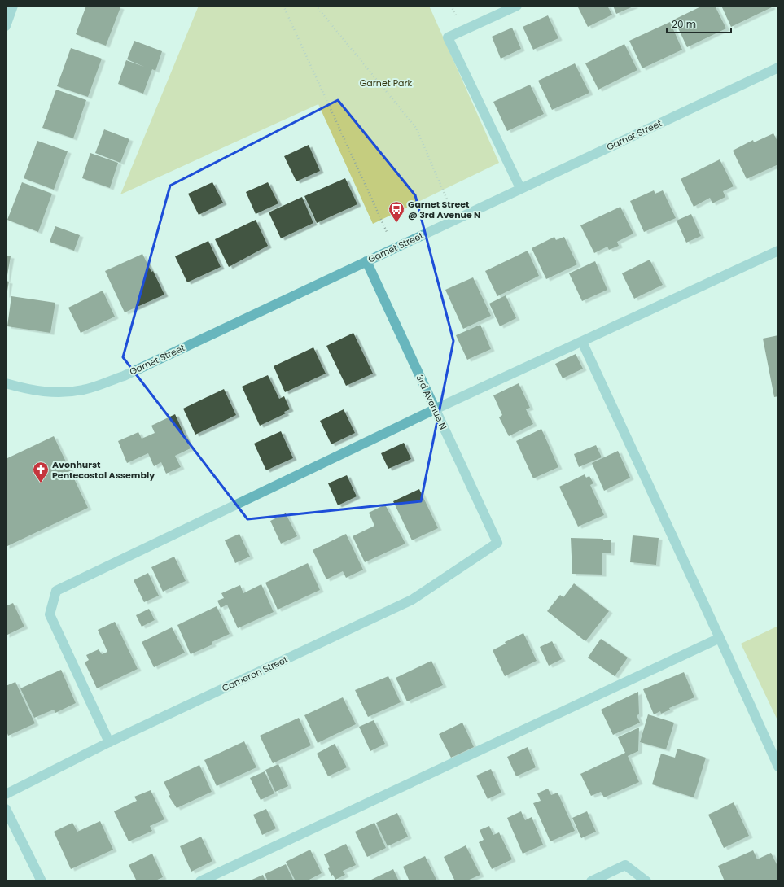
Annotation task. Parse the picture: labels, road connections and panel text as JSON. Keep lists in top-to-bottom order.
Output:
{
  "streets": {
    "street": ["Garnet Street", "3rd Avenue N", "Cameron Street"]
  },
  "crossings": [
    ["Garnet Street", "3rd Avenue N"],
    ["3rd Avenue N", "Cameron Street"]
  ],
  "parks": ["Garnet Park"],
  "places": {
    "bus stop": ["Garnet Street @ 3rd Avenue N"],
    "church": ["Avonhurst Pentecostal Assembly"]
  },
  "scale_bar": "20 m"
}
